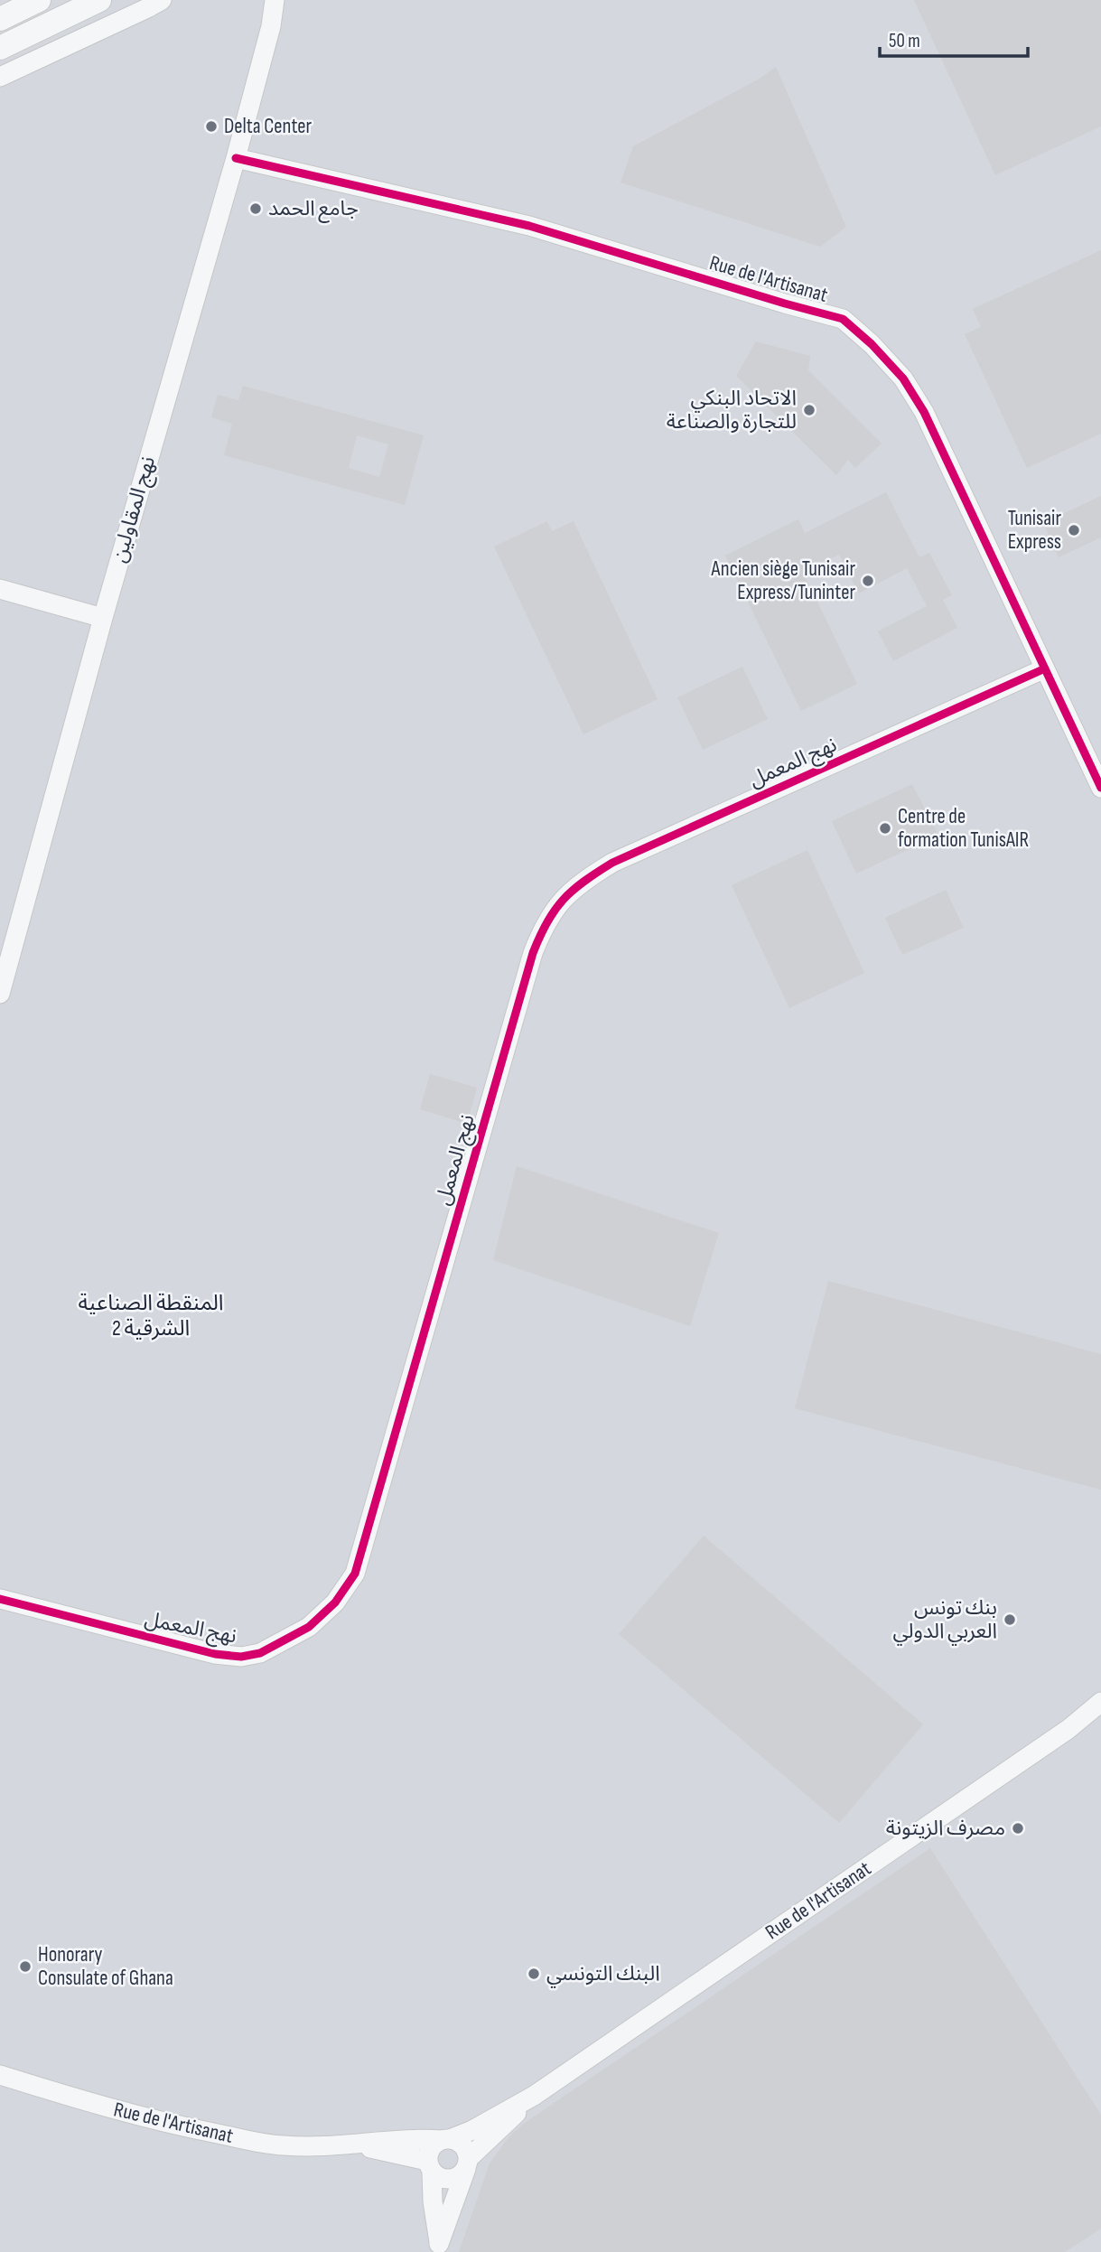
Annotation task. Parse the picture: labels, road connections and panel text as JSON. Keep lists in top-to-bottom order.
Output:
{
  "streets": {
    "street": ["Rue de l'Artisanat", "نهج المقاولين", "نهج المعمل"]
  },
  "crossings": [
    ["Rue de l'Artisanat", "نهج المقاولين"],
    ["Rue de l'Artisanat", "نهج المعمل"]
  ],
  "districts": ["المنقطة الصناعية الشرقية 2"],
  "places": [
    "Delta Center",
    "جامع الحمد",
    "الاتحاد البنكي للتجارة والصناعة",
    "Tunisair Express",
    "Ancien siège Tunisair Express/Tuninter",
    "Centre de formation TunisAIR",
    "بنك تونس العربي الدولي",
    "مصرف الزيتونة",
    "Honorary Consulate of Ghana",
    "البنك التونسي"
  ],
  "scale_bar": "50 m"
}
